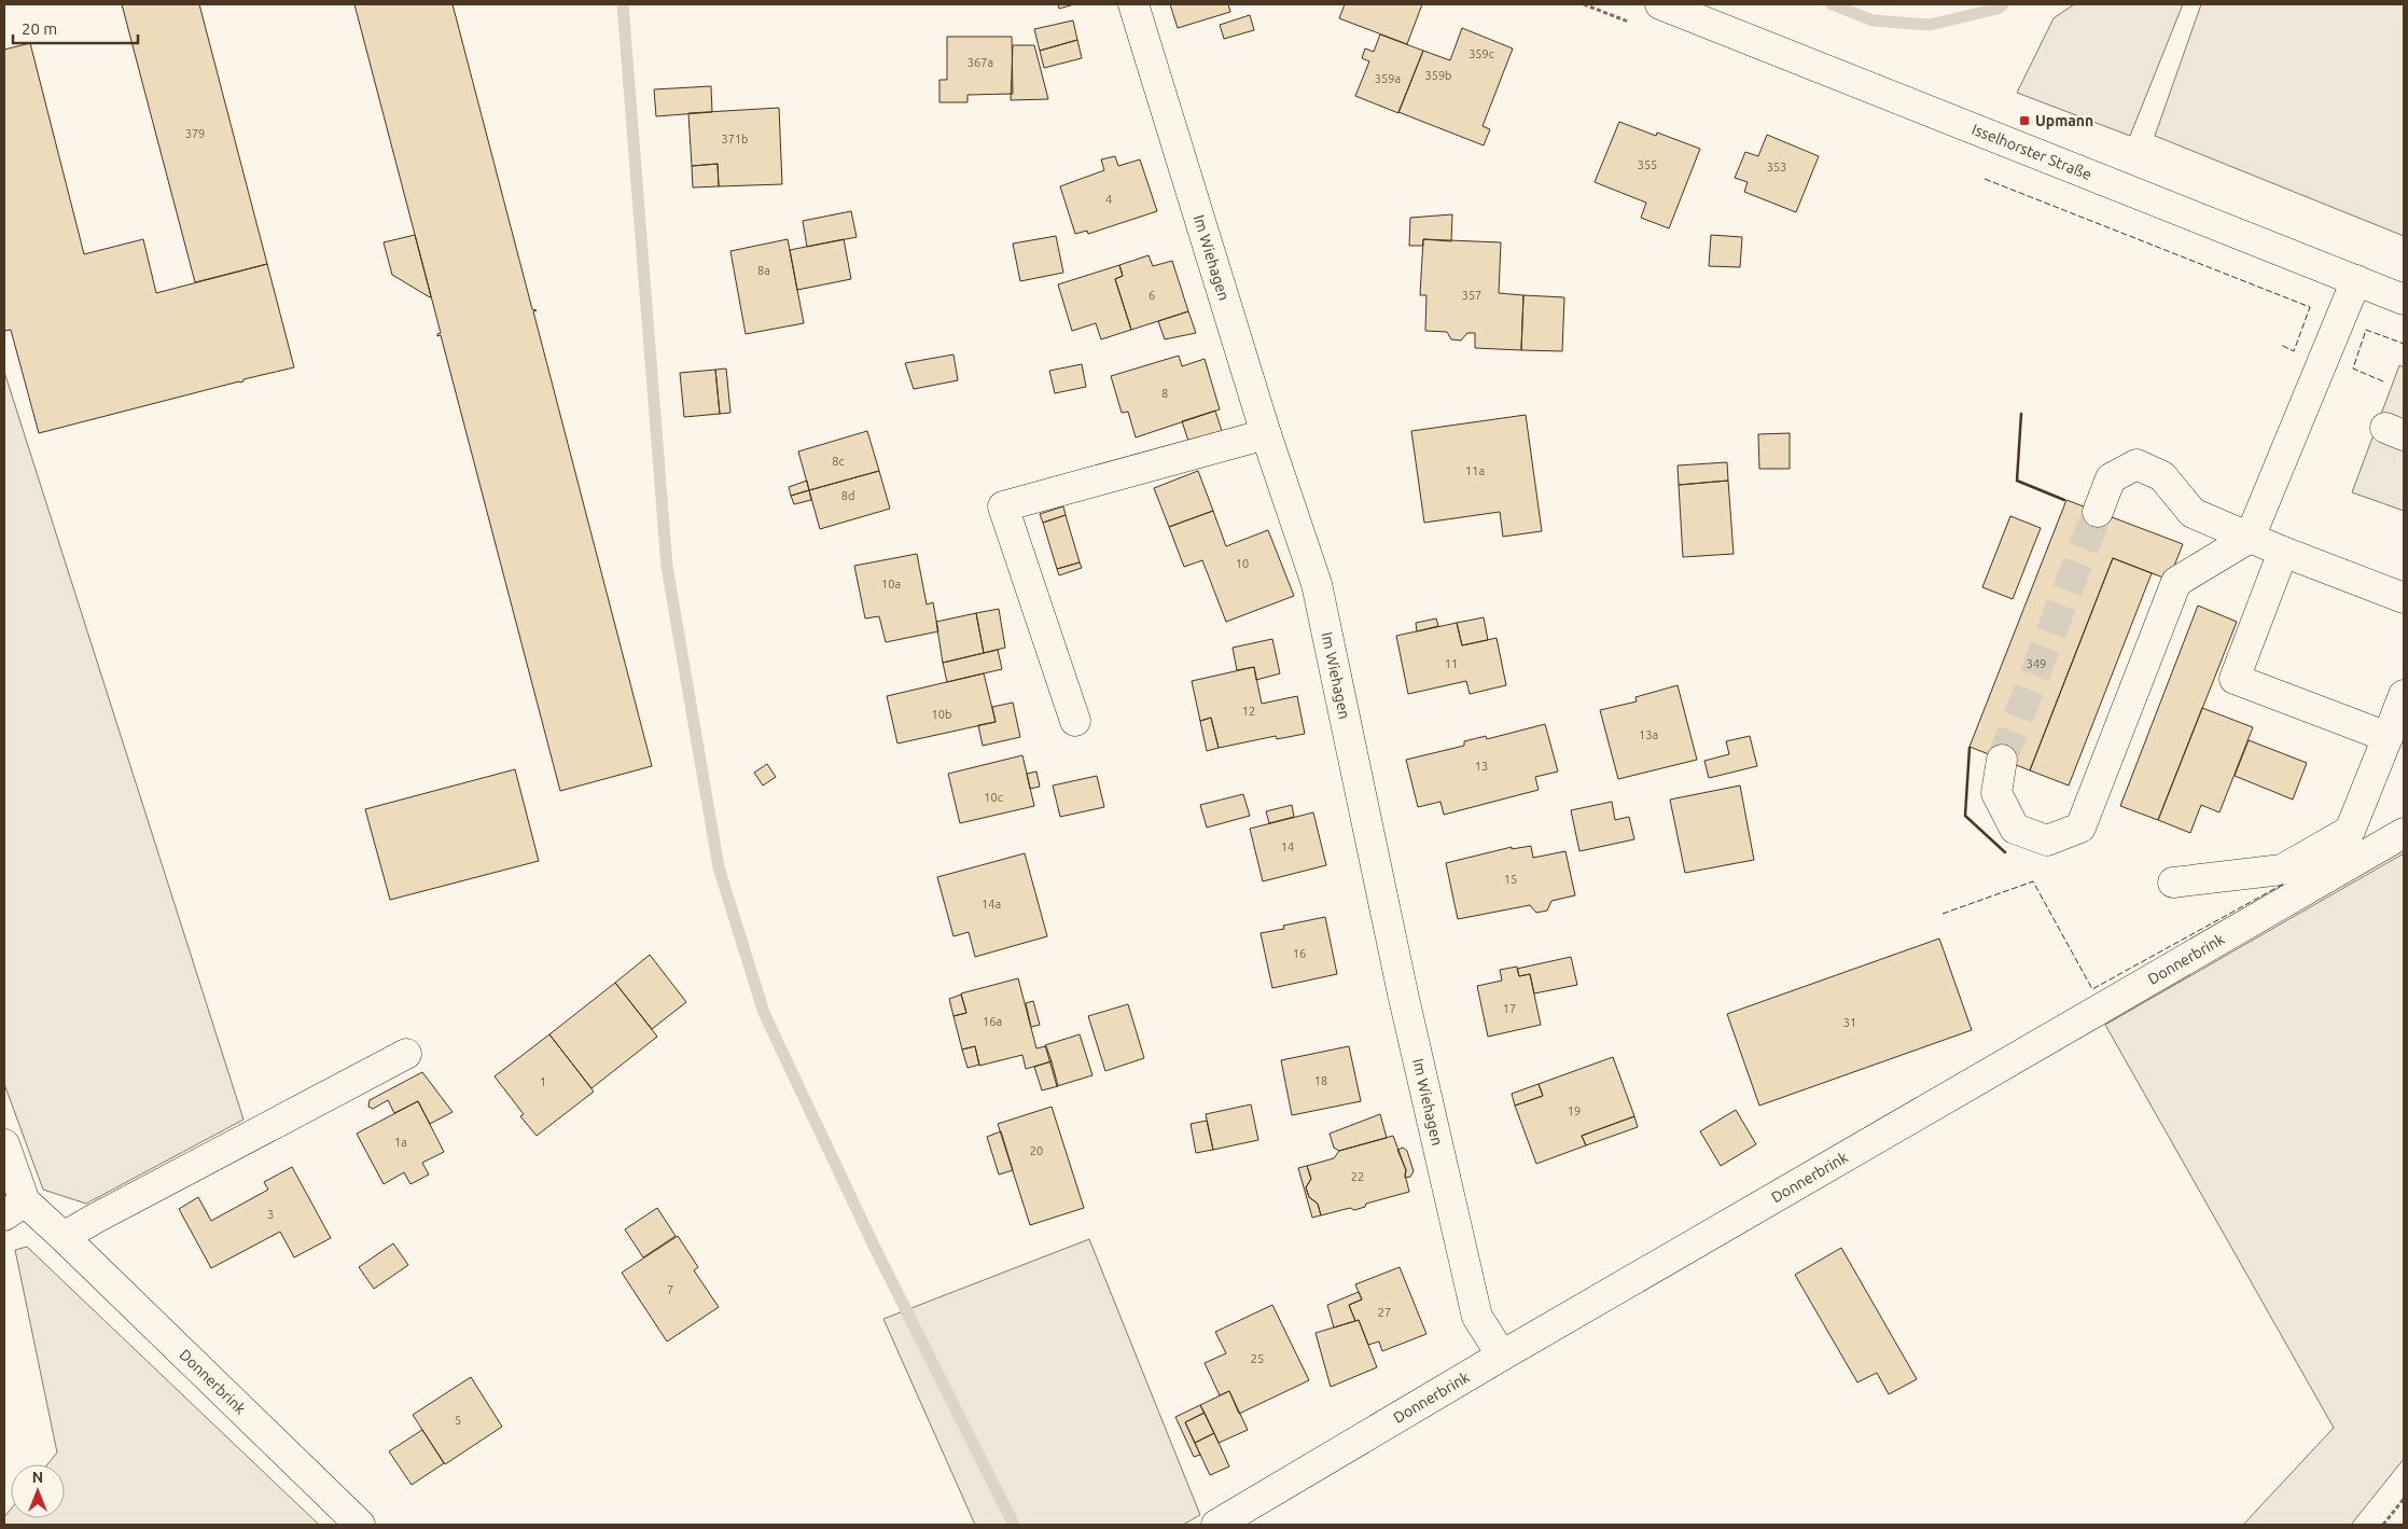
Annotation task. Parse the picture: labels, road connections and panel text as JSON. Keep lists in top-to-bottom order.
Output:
{
  "streets": {
    "street": ["Isselhorster Straße", "Im Wiehagen", "Donnerbrink"]
  },
  "crossings": [
    ["Im Wiehagen", "Donnerbrink"]
  ],
  "places": {
    "transit": ["Upmann"]
  },
  "house_numbers": [
    "359c",
    "367a",
    "359b",
    "359a",
    "379",
    "371b",
    "355",
    "353",
    "4",
    "8a",
    "6",
    "357",
    "8",
    "8c",
    "11a",
    "8d",
    "10",
    "10a",
    "11",
    "349",
    "12",
    "10b",
    "13a",
    "13",
    "10c",
    "14",
    "15",
    "14a",
    "16",
    "17",
    "16a",
    "31",
    "18",
    "1",
    "19",
    "1a",
    "20",
    "22",
    "3",
    "7",
    "27",
    "25",
    "5"
  ],
  "scale_bar": "20 m",
  "north": "top"
}
